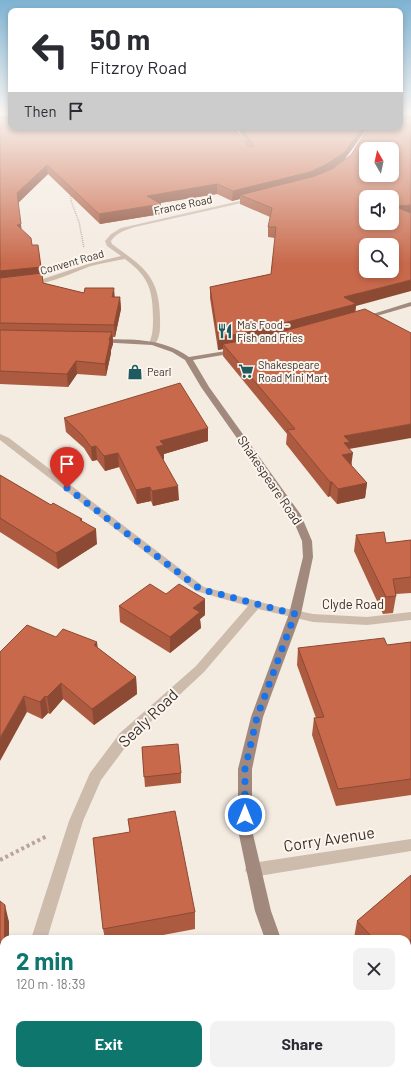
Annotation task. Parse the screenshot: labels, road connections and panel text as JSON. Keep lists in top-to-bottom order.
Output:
{
  "streets": {
    "street": [
      "France Road",
      "Convent Road",
      "Shakespeare Road",
      "Clyde Road",
      "Sealy Road",
      "Corry Avenue"
    ]
  },
  "crossings": [
    ["France Road", "Convent Road"],
    ["France Road", "Shakespeare Road"],
    ["Shakespeare Road", "Clyde Road"],
    ["Shakespeare Road", "Corry Avenue"],
    ["Clyde Road", "Sealy Road"]
  ],
  "places": {
    "restaurant": ["Ma's Food - Fish and Fries"],
    "supermarket": ["Shakespeare Road Mini Mart"],
    "shop": ["Pearl"]
  },
  "north": "top",
  "page": {
    "turn": ["50 m", "Fitzroy Road"],
    "then": "Then",
    "heading": ["2 min", "120 m · 18:39"],
    "buttons": ["Exit", "Share"]
  }
}
